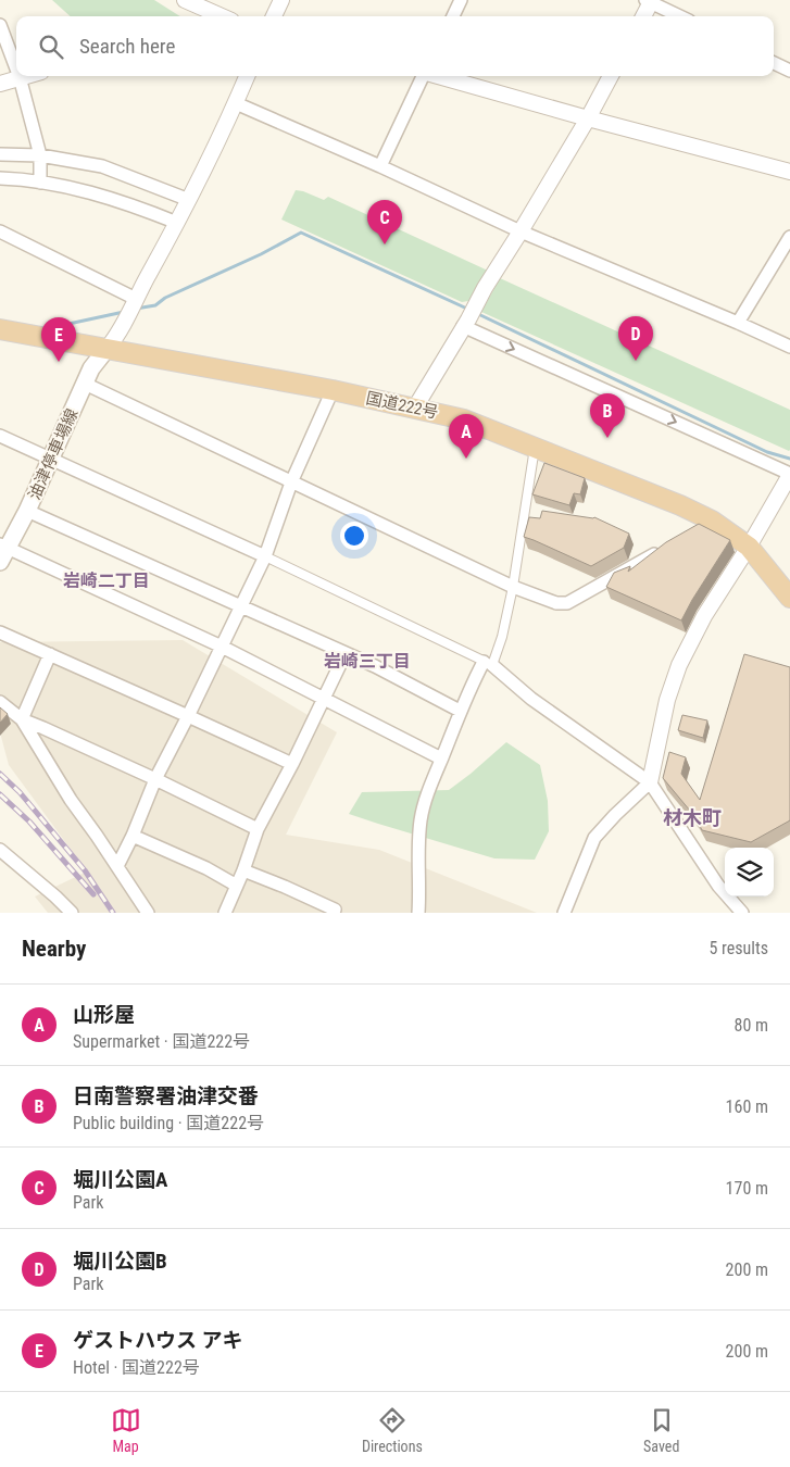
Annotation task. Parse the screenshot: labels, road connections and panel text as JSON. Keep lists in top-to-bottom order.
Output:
{
  "streets": {
    "highway": ["国道222号"],
    "main road": ["油津停車場線"]
  },
  "crossings": [
    ["国道222号", "油津停車場線"]
  ],
  "districts": ["岩崎二丁目", "岩崎三丁目", "材木町"],
  "page": {
    "search": "Search here",
    "pins": [
      "C",
      "D",
      "E",
      "B",
      "A"
    ],
    "heading": ["Nearby", "5 results"],
    "list": [
      {
        "mark": "A",
        "name": "山形屋",
        "note": "Supermarket · 国道222号",
        "value": "80 m"
      },
      {
        "mark": "B",
        "name": "日南警察署油津交番",
        "note": "Public building · 国道222号",
        "value": "160 m"
      },
      {
        "mark": "C",
        "name": "堀川公園A",
        "note": "Park",
        "value": "170 m"
      },
      {
        "mark": "D",
        "name": "堀川公園B",
        "note": "Park",
        "value": "200 m"
      },
      {
        "mark": "E",
        "name": "ゲストハウス アキ",
        "note": "Hotel · 国道222号",
        "value": "200 m"
      }
    ],
    "nav": ["Map", "Directions", "Saved"]
  }
}
